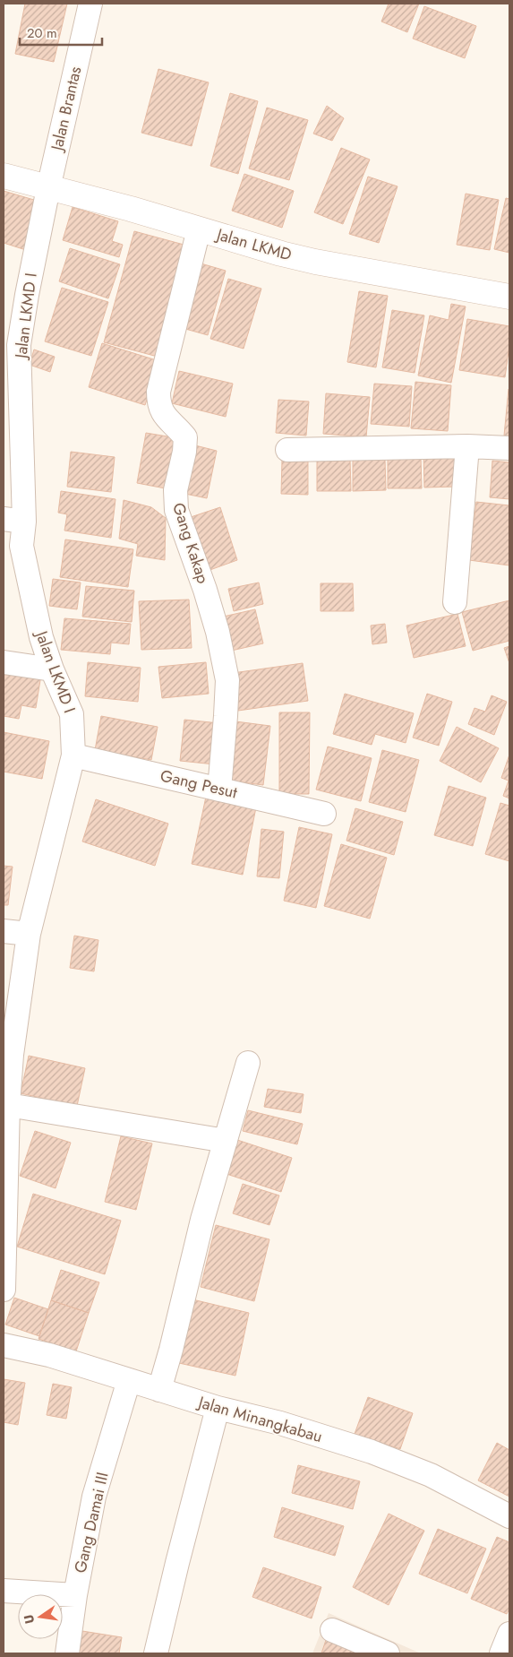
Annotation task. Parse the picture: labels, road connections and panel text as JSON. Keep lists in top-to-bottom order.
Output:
{
  "streets": {
    "street": [
      "Jalan Brantas",
      "Jalan LKMD",
      "Jalan LKMD I",
      "Gang Kakap",
      "Gang Pesut",
      "Jalan Minangkabau",
      "Gang Damai III"
    ]
  },
  "crossings": [
    ["Jalan Brantas", "Jalan LKMD"],
    ["Jalan Brantas", "Jalan LKMD I"],
    ["Jalan LKMD", "Jalan LKMD I"],
    ["Jalan LKMD", "Gang Kakap"],
    ["Jalan LKMD I", "Gang Pesut"],
    ["Gang Kakap", "Gang Pesut"],
    ["Jalan Minangkabau", "Gang Damai III"]
  ],
  "scale_bar": "20 m",
  "north": "left"
}
